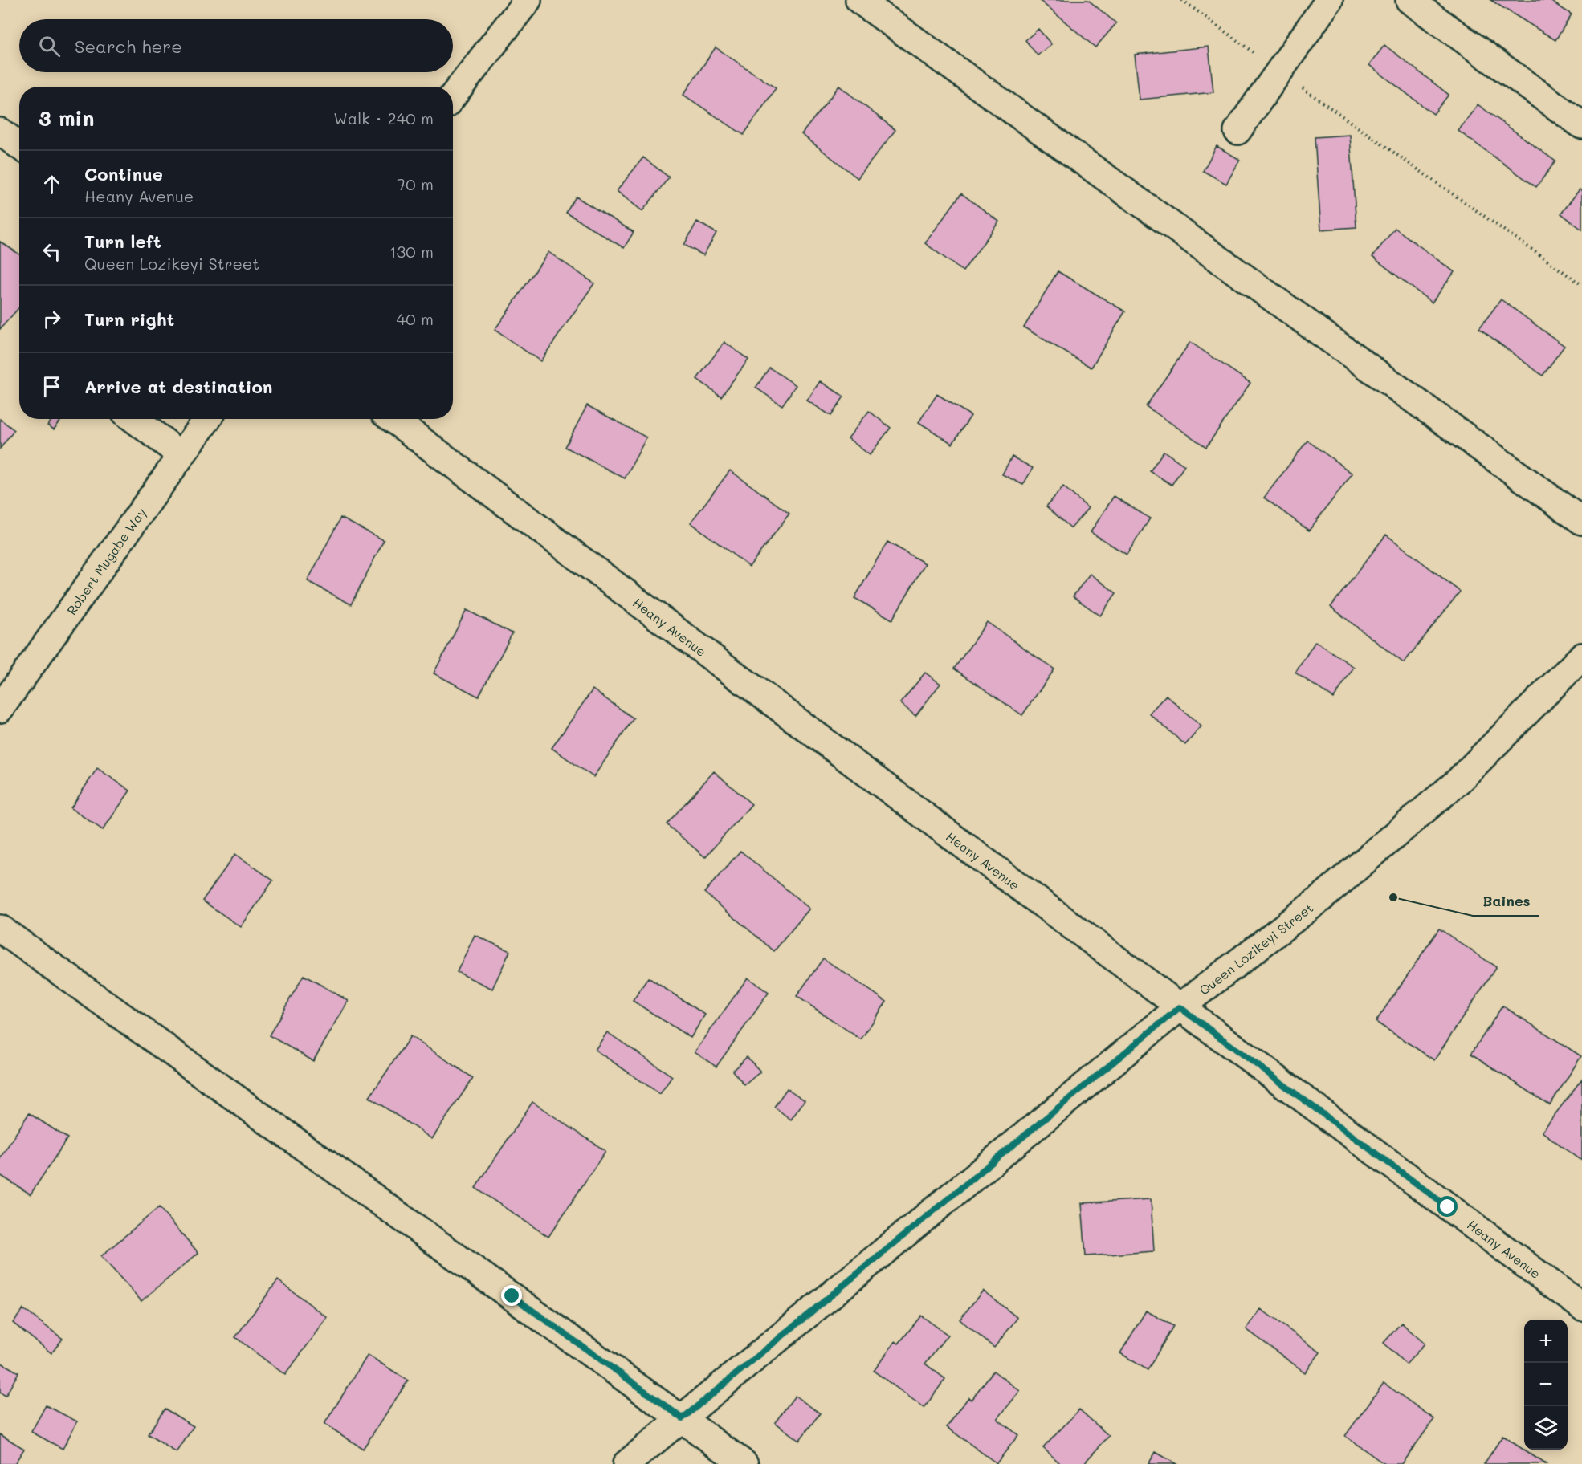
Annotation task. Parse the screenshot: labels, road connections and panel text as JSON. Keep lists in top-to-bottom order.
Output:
{
  "streets": {
    "street": ["Robert Mugabe Way", "Heany Avenue", "Queen Lozikeyi Street"]
  },
  "crossings": [
    ["Heany Avenue", "Queen Lozikeyi Street"]
  ],
  "places": ["Baines"],
  "page": {
    "search": "Search here",
    "heading": ["3 min", "Walk · 240 m"],
    "list": [
      ["Continue", "Heany Avenue", "70 m"],
      ["Turn left", "Queen Lozikeyi Street", "130 m"],
      ["Turn right", "40 m"],
      "Arrive at destination"
    ],
    "map_buttons": ["+", "−"]
  }
}
